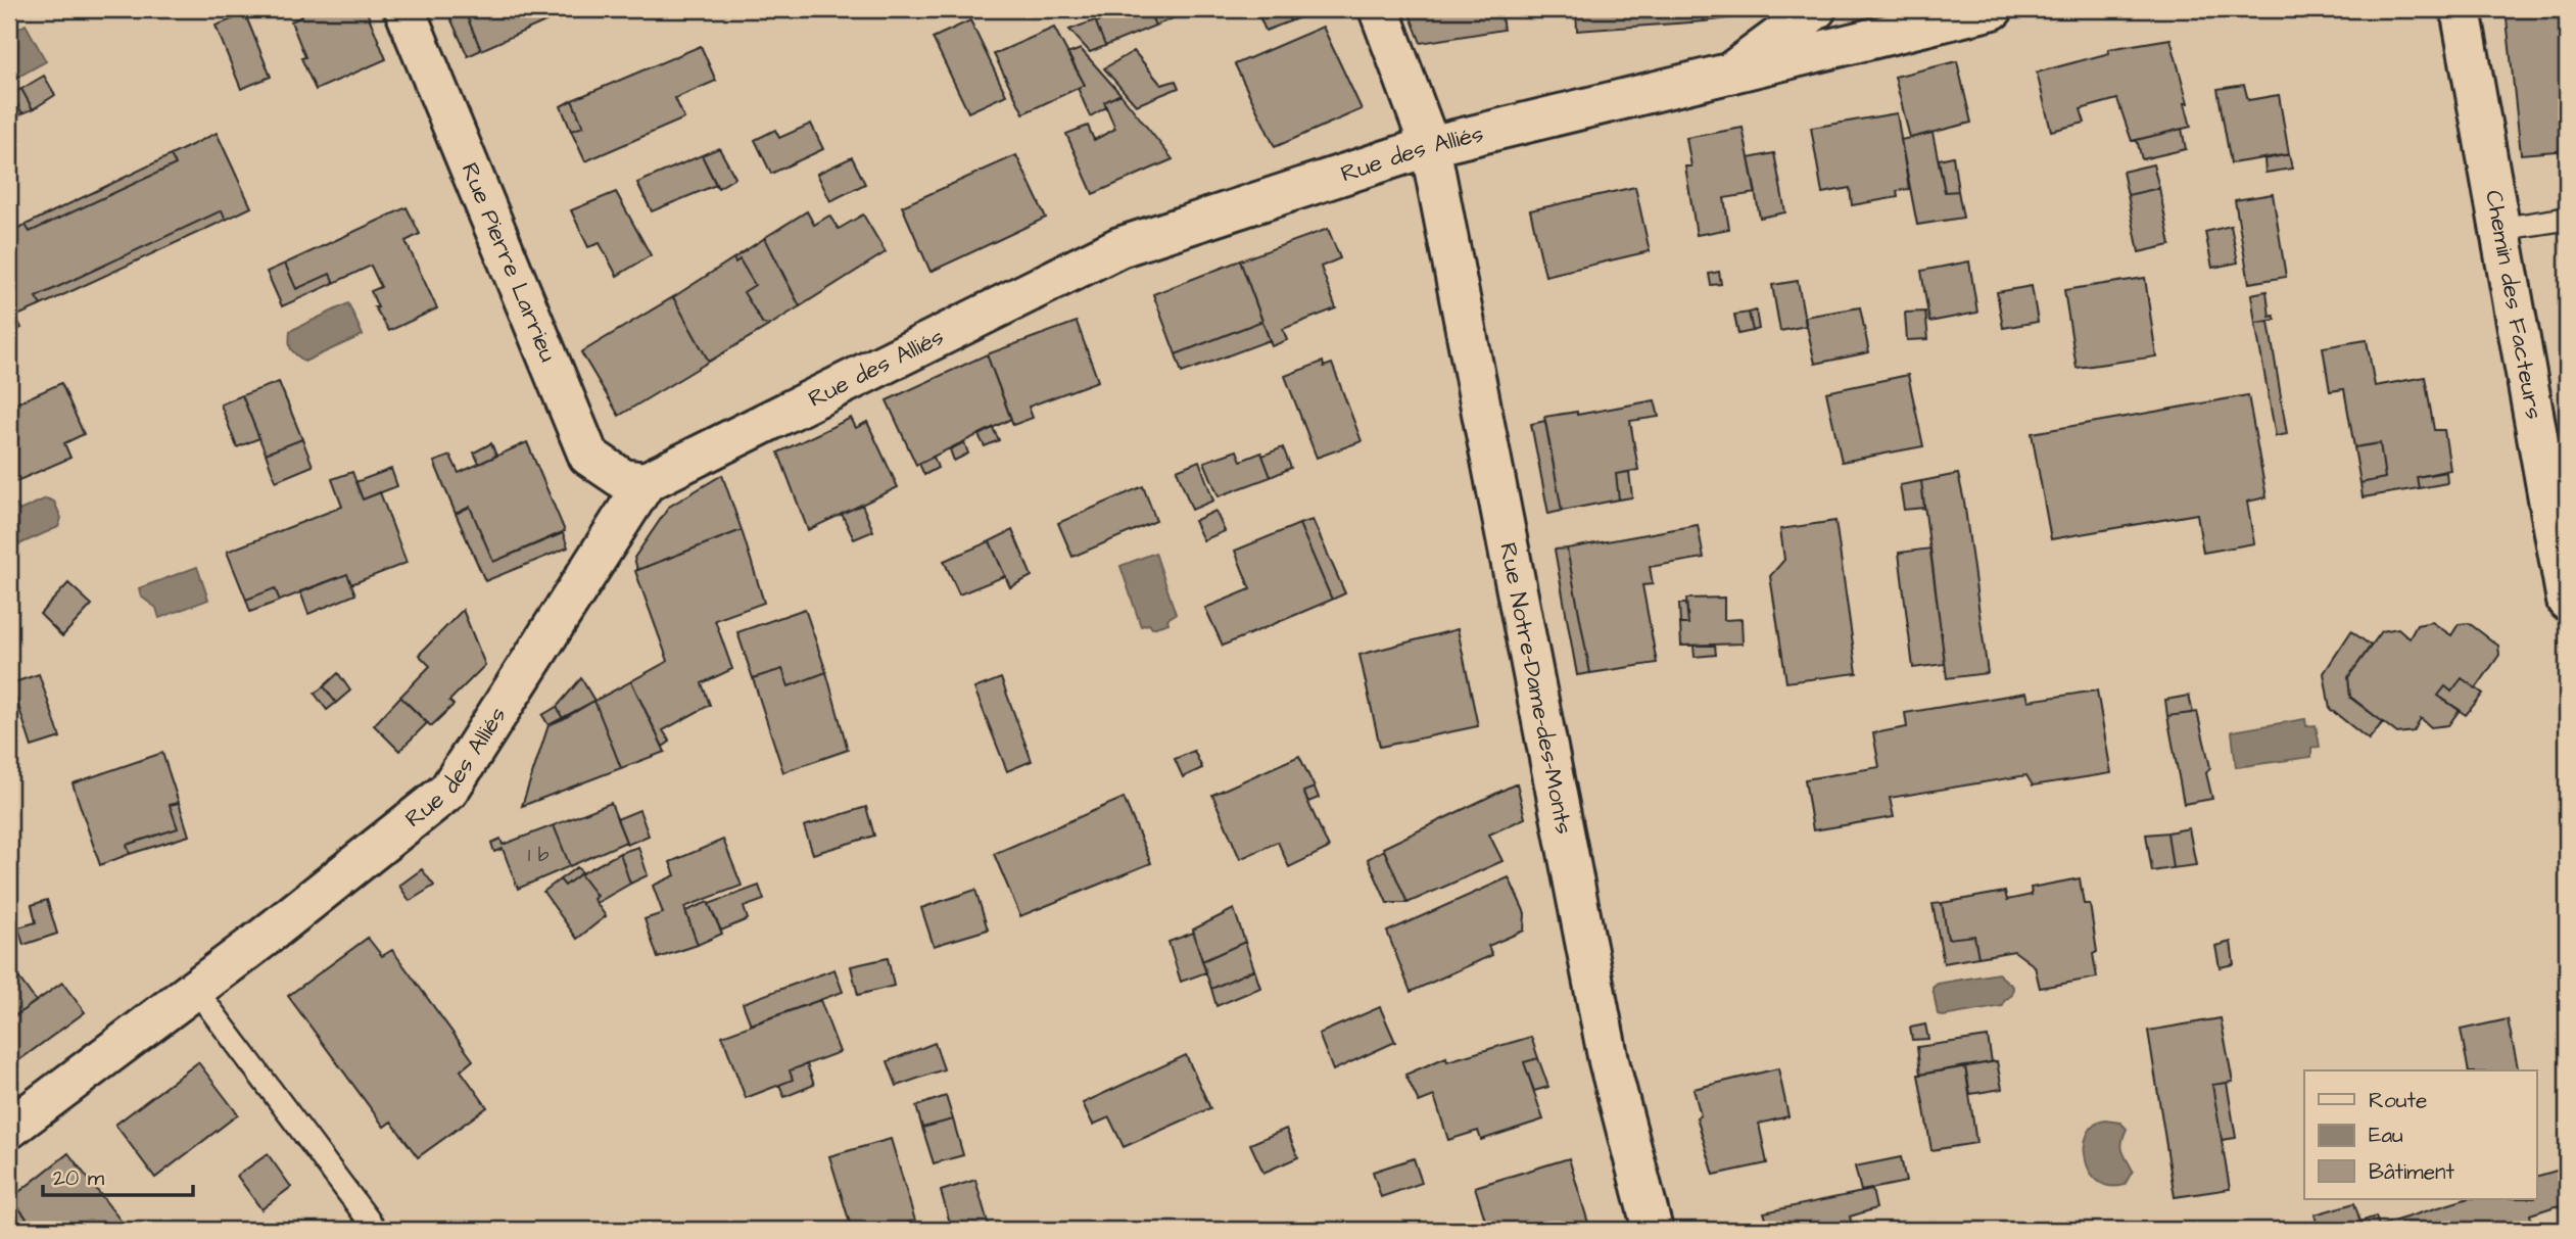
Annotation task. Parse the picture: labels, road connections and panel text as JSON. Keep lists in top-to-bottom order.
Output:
{
  "streets": {
    "street": [
      "Rue des Alliés",
      "Rue Pierre Larrieu",
      "Chemin des Facteurs",
      "Rue Notre-Dame-des-Monts"
    ]
  },
  "crossings": [
    ["Rue des Alliés", "Rue Pierre Larrieu"],
    ["Rue des Alliés", "Rue Notre-Dame-des-Monts"]
  ],
  "house_numbers": ["1 b"],
  "legend": ["Route", "Eau", "Bâtiment"],
  "scale_bar": "20 m"
}
